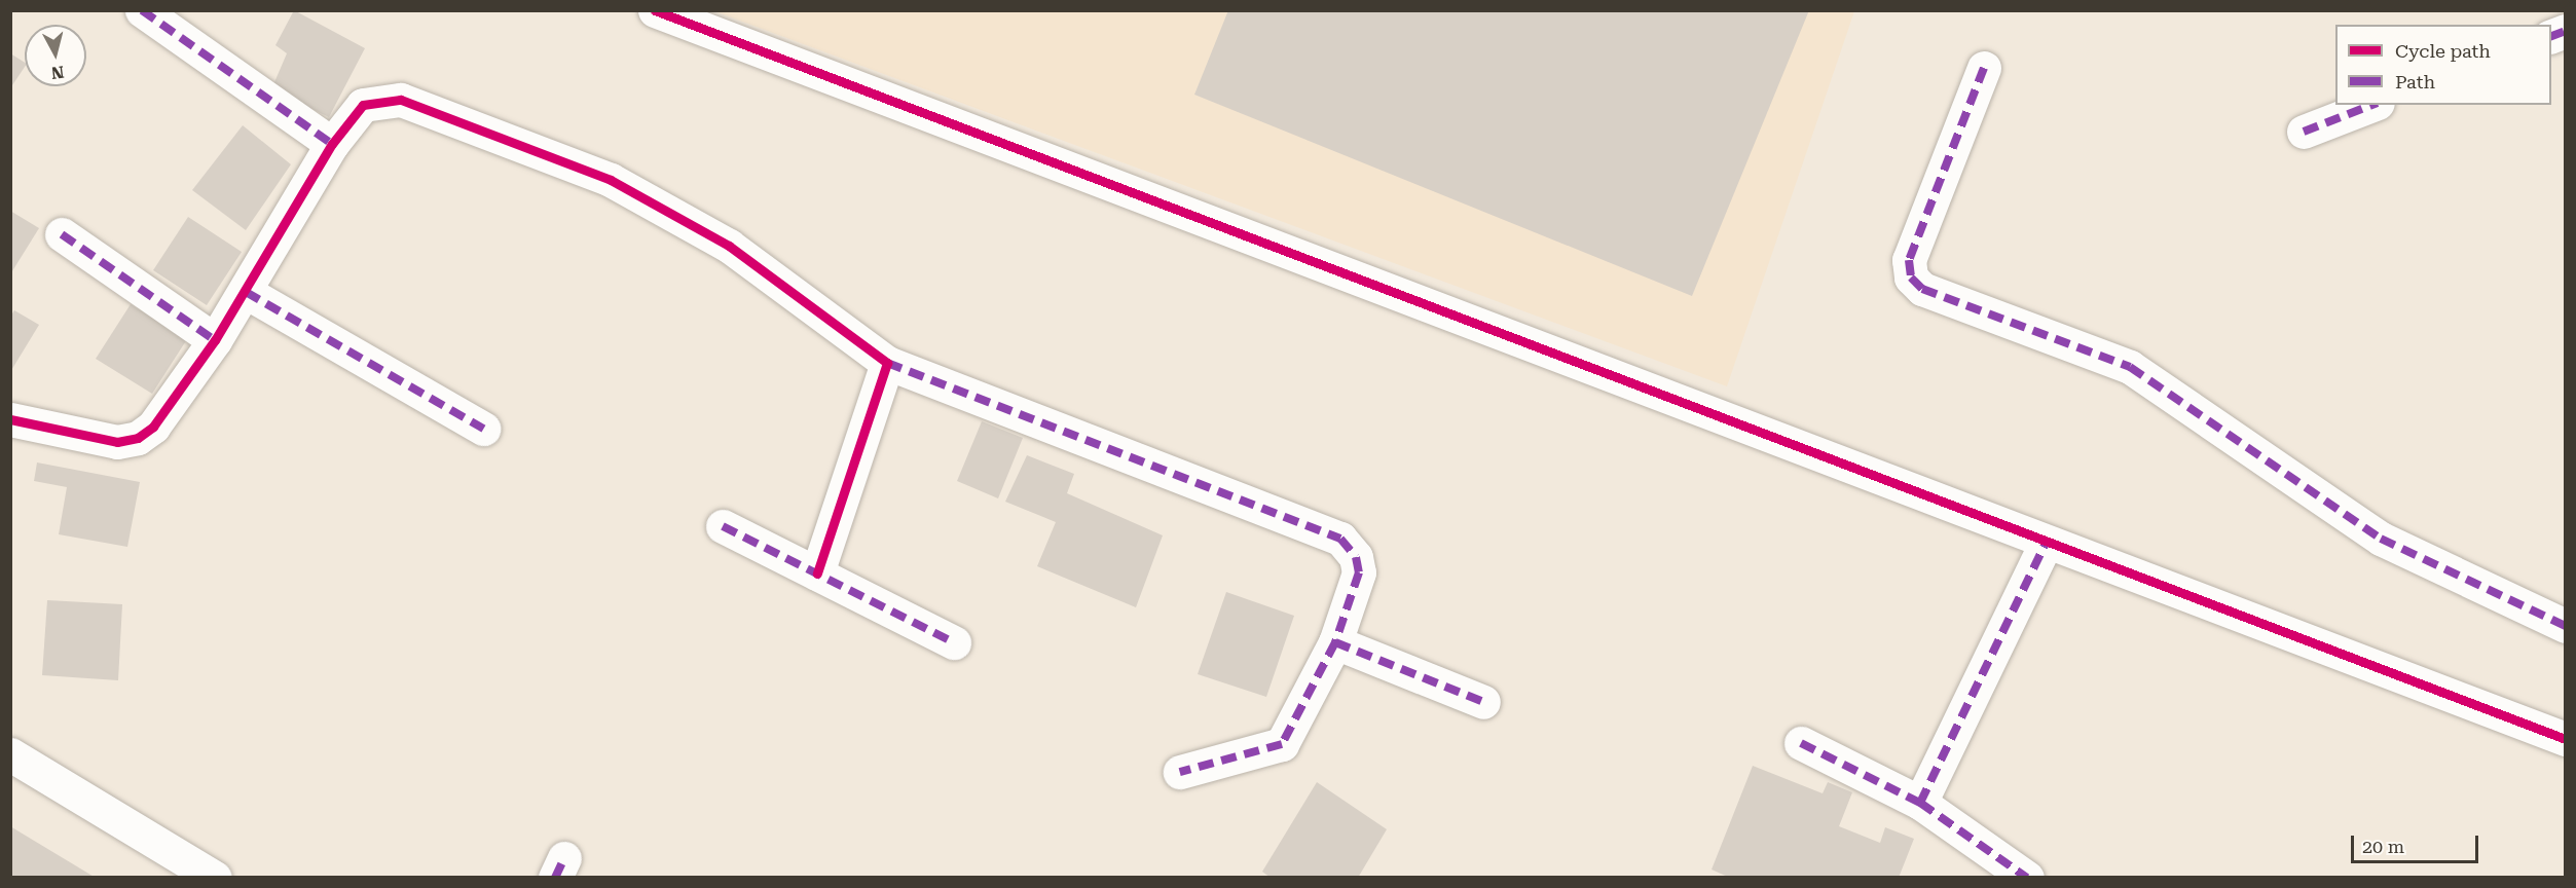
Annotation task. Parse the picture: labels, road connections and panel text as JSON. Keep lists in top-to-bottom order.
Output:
{
  "legend": ["Cycle path", "Path"],
  "scale_bar": "20 m",
  "north": "bottom"
}
